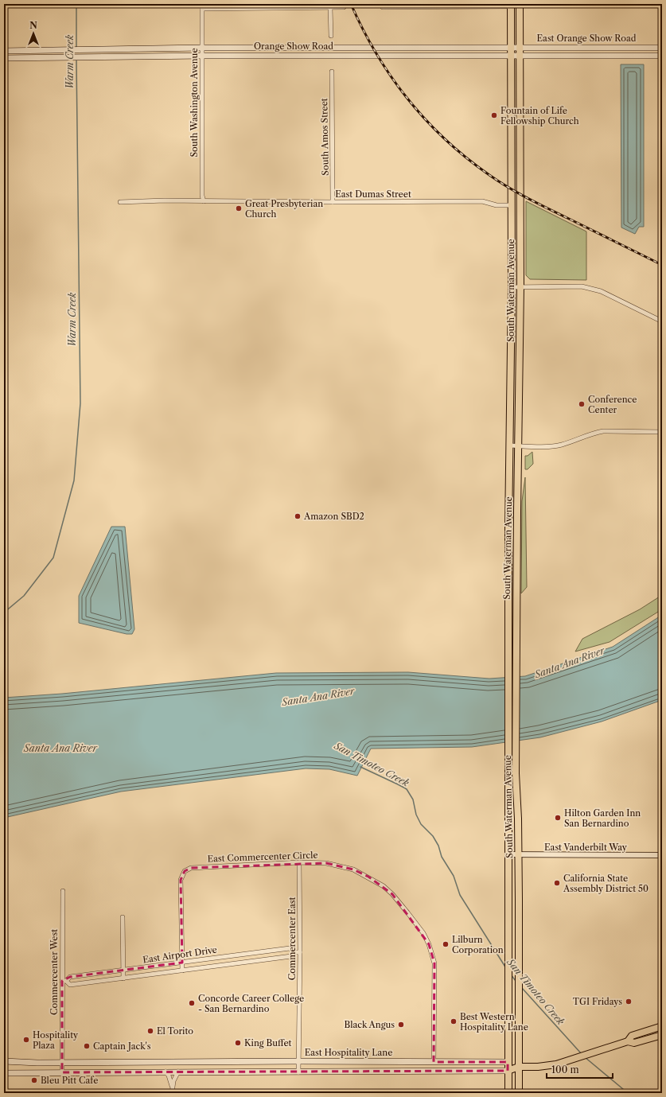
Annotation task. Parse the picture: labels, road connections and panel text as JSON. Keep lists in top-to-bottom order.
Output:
{
  "streets": {
    "main road": [
      "East Orange Show Road",
      "Orange Show Road",
      "South Waterman Avenue",
      "East Hospitality Lane"
    ],
    "street": [
      "South Washington Avenue",
      "South Amos Street",
      "East Dumas Street",
      "East Vanderbilt Way",
      "East Commercenter Circle",
      "Commercenter East",
      "East Airport Drive",
      "Commercenter West"
    ]
  },
  "crossings": [
    ["East Orange Show Road", "Orange Show Road"],
    ["East Orange Show Road", "South Waterman Avenue"],
    ["Orange Show Road", "South Washington Avenue"],
    ["Orange Show Road", "South Waterman Avenue"],
    ["South Washington Avenue", "East Dumas Street"],
    ["South Amos Street", "East Dumas Street"],
    ["East Dumas Street", "South Waterman Avenue"],
    ["South Waterman Avenue", "East Vanderbilt Way"],
    ["South Waterman Avenue", "East Hospitality Lane"],
    ["East Commercenter Circle", "Commercenter East"],
    ["East Commercenter Circle", "East Airport Drive"],
    ["East Commercenter Circle", "East Hospitality Lane"],
    ["Commercenter East", "East Airport Drive"],
    ["Commercenter East", "East Hospitality Lane"],
    ["East Airport Drive", "Commercenter West"],
    ["Commercenter West", "East Hospitality Lane"]
  ],
  "water": ["Warm Creek", "Santa Ana River", "San Timoteo Creek"],
  "places": [
    "Fountain of Life Fellowship Church",
    "Great Presbyterian Church",
    "Conference Center",
    "Amazon SBD2",
    "Hilton Garden Inn San Bernardino",
    "California State Assembly District 50",
    "Lilburn Corporation",
    "TGI Fridays",
    "Concorde Career College - San Bernardino",
    "Best Western Hospitality Lane",
    "Black Angus",
    "El Torito",
    "Hospitality Plaza",
    "King Buffet",
    "Captain Jack's",
    "Bleu Pitt Cafe"
  ],
  "scale_bar": "100 m",
  "north": "top"
}
